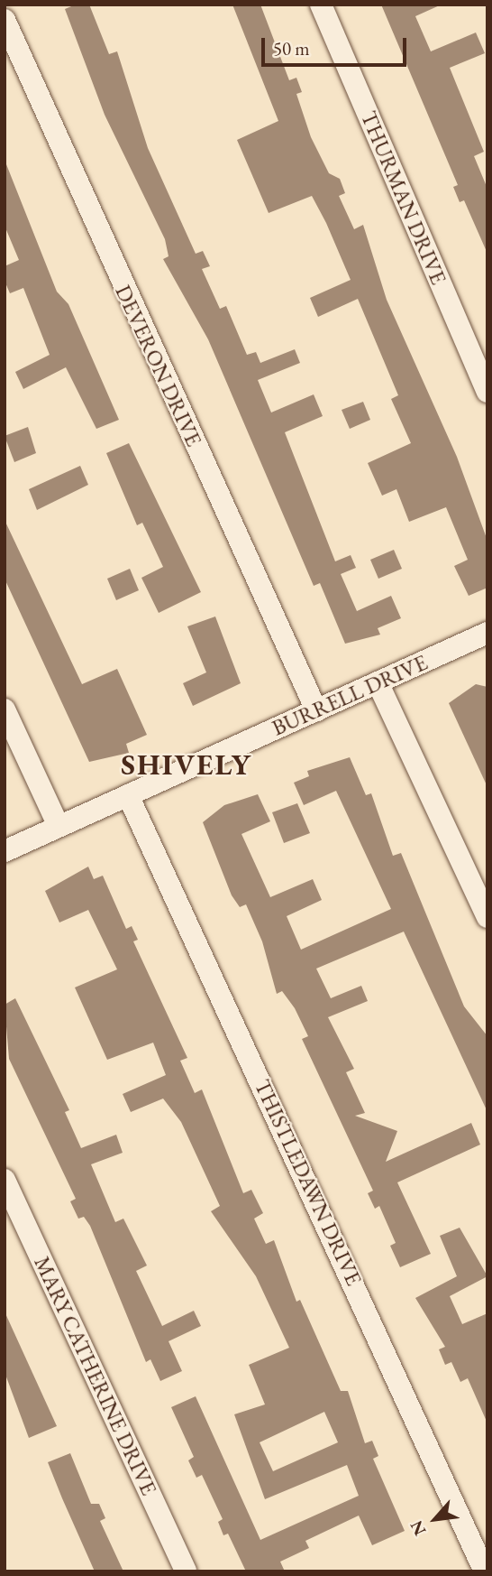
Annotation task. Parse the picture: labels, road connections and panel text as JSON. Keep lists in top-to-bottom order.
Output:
{
  "streets": {
    "street": [
      "THURMAN DRIVE",
      "DEVERON DRIVE",
      "BURRELL DRIVE",
      "THISTLEDAWN DRIVE",
      "MARY CATHERINE DRIVE"
    ]
  },
  "crossings": [
    ["DEVERON DRIVE", "BURRELL DRIVE"],
    ["BURRELL DRIVE", "THISTLEDAWN DRIVE"]
  ],
  "districts": ["SHIVELY"],
  "scale_bar": "50 m",
  "north": "bottom left"
}
